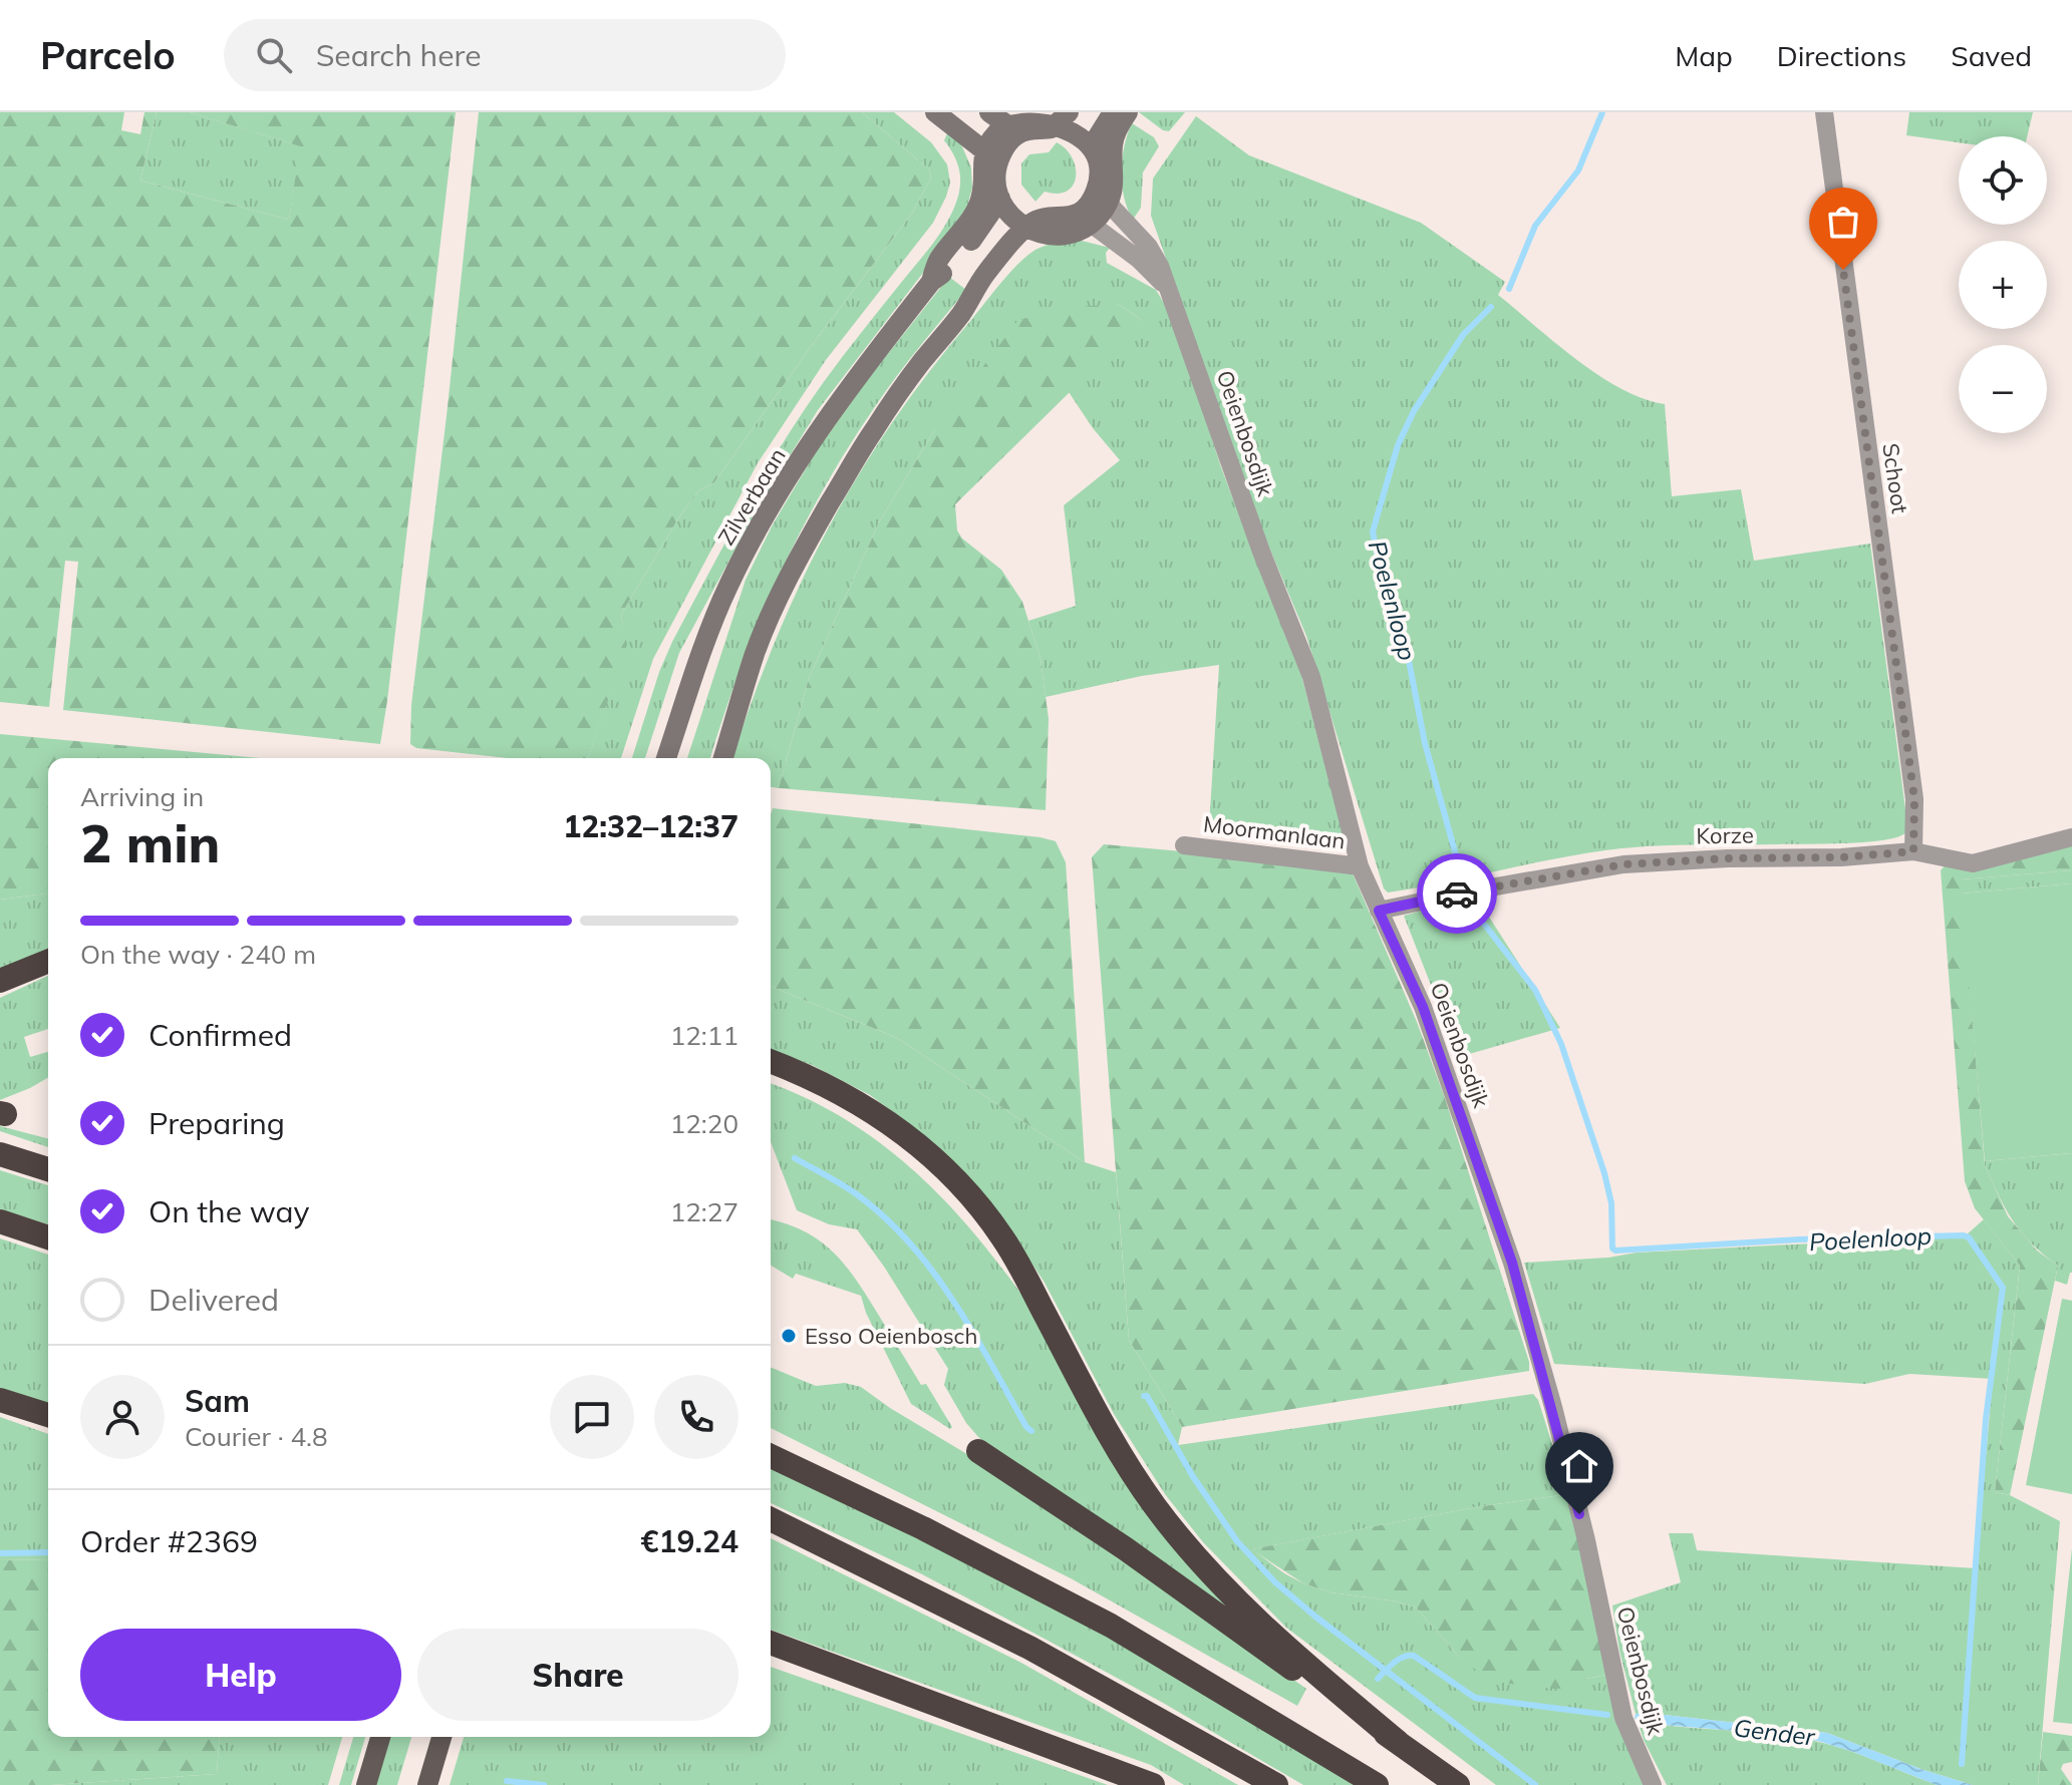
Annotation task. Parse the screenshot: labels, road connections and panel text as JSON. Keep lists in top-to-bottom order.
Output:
{
  "streets": {
    "main road": ["Zilverbaan"],
    "street": [
      "Oeienbosdijk",
      "Schoot",
      "Moormanlaan",
      "Korze"
    ]
  },
  "crossings": [
    ["Oeienbosdijk", "Moormanlaan"],
    ["Oeienbosdijk", "Korze"],
    ["Schoot", "Korze"]
  ],
  "water": ["Poelenloop", "Gender"],
  "places": ["Esso Oeienbosch"],
  "page": {
    "header": "Parcelo",
    "search": "Search here",
    "nav": ["Map", "Directions", "Saved"],
    "map_buttons": ["+", "−"],
    "heading": ["2 min", "Arriving in", "12:32–12:37"],
    "panel": [
      "Sam",
      "Courier · 4.8",
      "Order #2369",
      "€19.24"
    ],
    "bar": "On the way · 240 m",
    "list": [
      ["Confirmed", "12:11"],
      ["Preparing", "12:20"],
      ["On the way", "12:27"],
      "Delivered"
    ],
    "buttons": ["Help", "Share"]
  }
}
